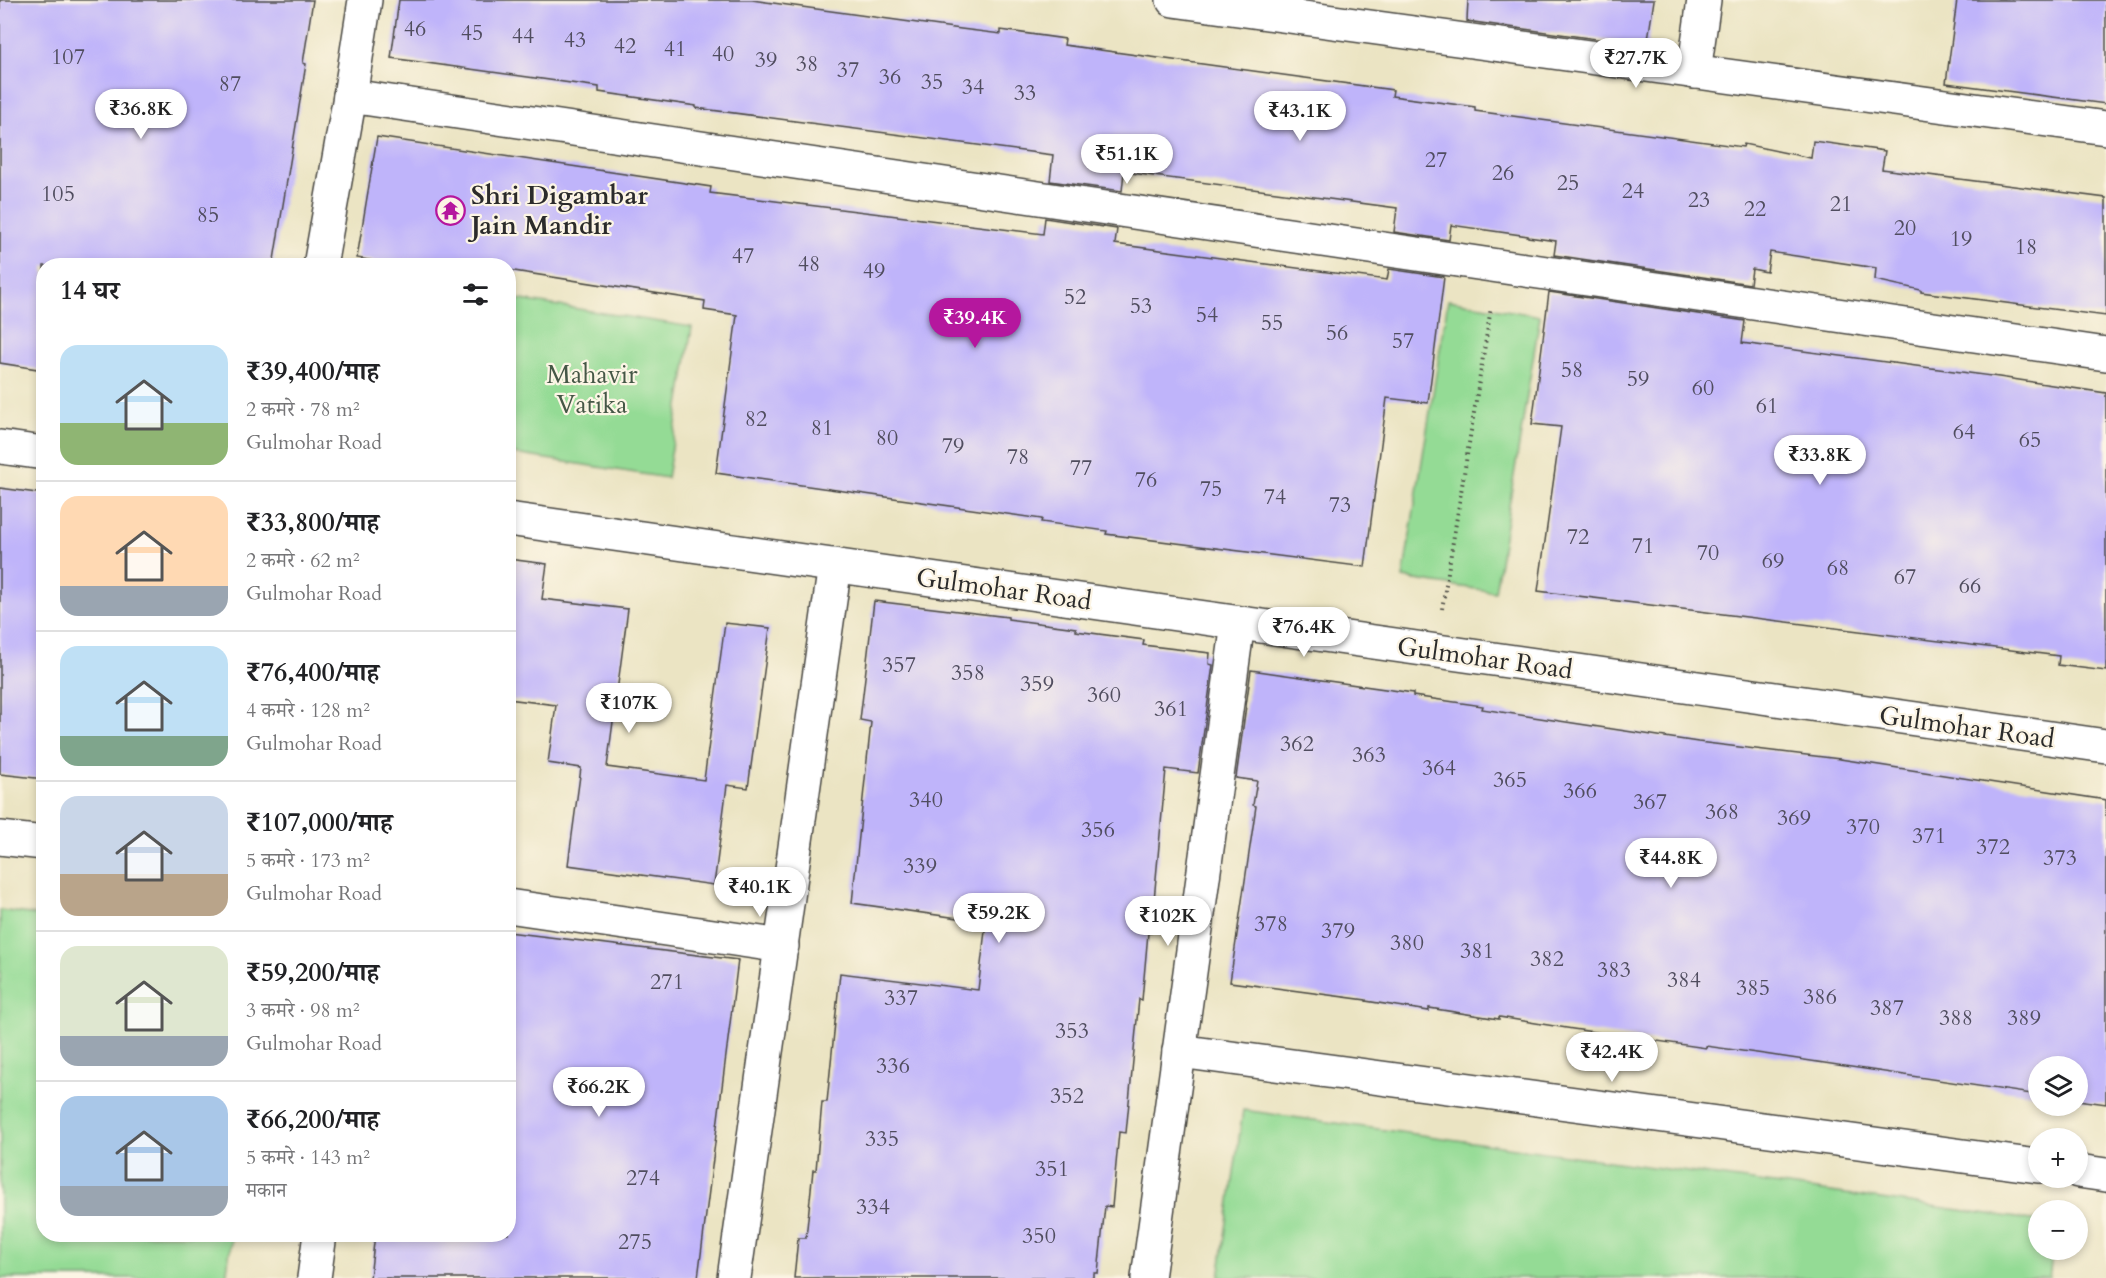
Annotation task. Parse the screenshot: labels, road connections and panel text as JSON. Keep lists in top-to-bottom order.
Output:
{
  "streets": {
    "street": ["Gulmohar Road"]
  },
  "parks": ["Mahavir Vatika"],
  "places": {
    "temple": ["Shri Digambar Jain Mandir"]
  },
  "house_numbers": [
    "46",
    "45",
    "44",
    "43",
    "42",
    "41",
    "40",
    "107",
    "39",
    "38",
    "37",
    "36",
    "35",
    "87",
    "34",
    "33",
    "27",
    "26",
    "25",
    "24",
    "105",
    "23",
    "21",
    "22",
    "85",
    "20",
    "19",
    "18",
    "47",
    "48",
    "49",
    "52",
    "53",
    "54",
    "55",
    "56",
    "57",
    "58",
    "59",
    "60",
    "61",
    "82",
    "81",
    "64",
    "80",
    "65",
    "79",
    "78",
    "77",
    "76",
    "75",
    "74",
    "73",
    "72",
    "71",
    "70",
    "69",
    "68",
    "67",
    "66",
    "357",
    "358",
    "359",
    "360",
    "361",
    "362",
    "363",
    "364",
    "365",
    "366",
    "340",
    "367",
    "368",
    "369",
    "370",
    "356",
    "371",
    "372",
    "373",
    "339",
    "378",
    "379",
    "380",
    "381",
    "382",
    "383",
    "384",
    "271",
    "385",
    "386",
    "337",
    "387",
    "388",
    "389",
    "353",
    "336",
    "352",
    "335",
    "351",
    "274",
    "334",
    "350",
    "275"
  ],
  "page": {
    "price": [
      "₹27.7K",
      "₹36.8K",
      "₹43.1K",
      "₹51.1K",
      "₹39.4K",
      "₹33.8K",
      "₹76.4K",
      "₹107K",
      "₹44.8K",
      "₹40.1K",
      "₹59.2K",
      "₹102K",
      "₹42.4K",
      "₹66.2K"
    ],
    "heading": "14 घर",
    "list": [
      {
        "name": "₹39,400/माह",
        "note": "2 कमरे · 78 m² · Gulmohar Road"
      },
      {
        "name": "₹33,800/माह",
        "note": "2 कमरे · 62 m² · Gulmohar Road"
      },
      {
        "name": "₹76,400/माह",
        "note": "4 कमरे · 128 m² · Gulmohar Road"
      },
      {
        "name": "₹107,000/माह",
        "note": "5 कमरे · 173 m² · Gulmohar Road"
      },
      {
        "name": "₹59,200/माह",
        "note": "3 कमरे · 98 m² · Gulmohar Road"
      },
      {
        "name": "₹66,200/माह",
        "note": "5 कमरे · 143 m² · मकान"
      }
    ],
    "map_buttons": ["+", "−"]
  }
}
